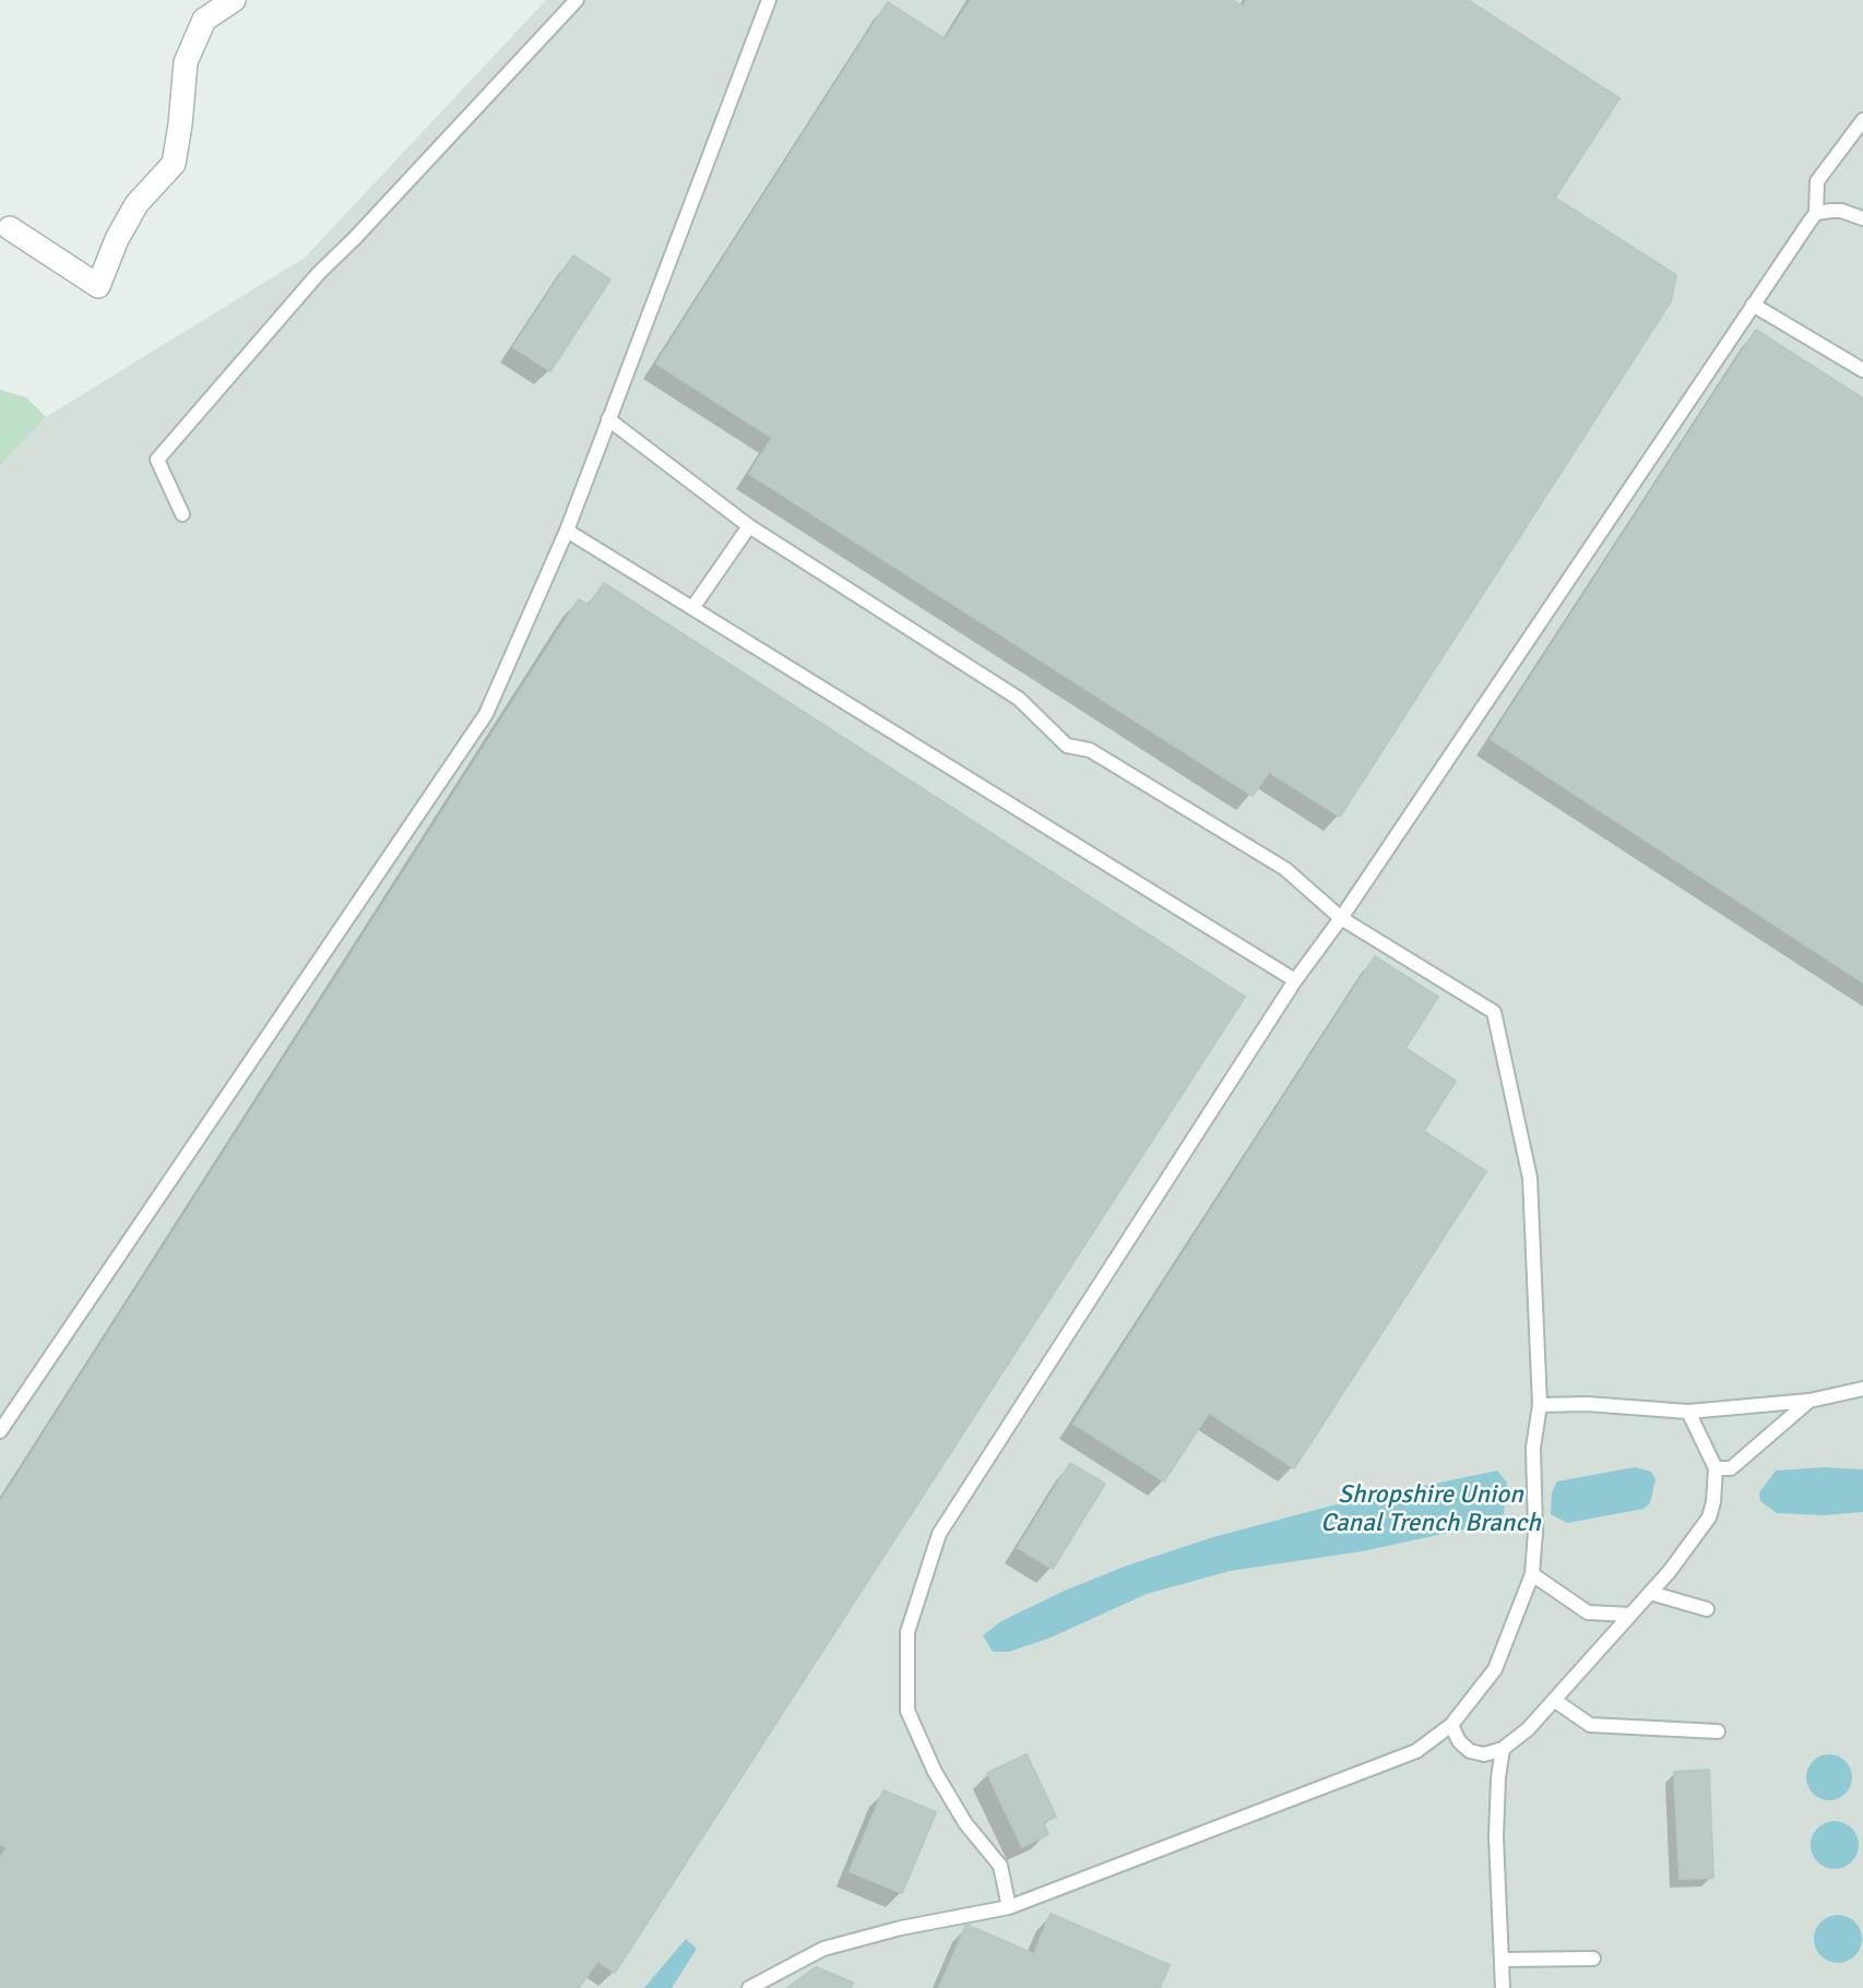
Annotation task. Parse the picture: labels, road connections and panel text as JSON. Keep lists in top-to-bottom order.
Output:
{
  "water": ["Shropshire Union Canal Trench Branch"]
}
